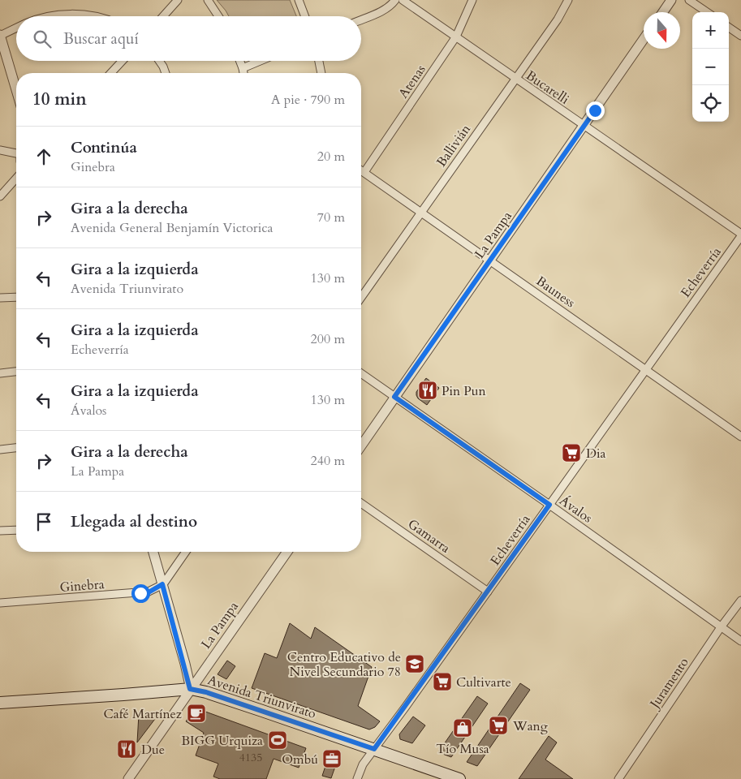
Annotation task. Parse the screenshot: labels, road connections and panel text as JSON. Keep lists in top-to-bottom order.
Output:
{
  "streets": {
    "main road": ["Avenida Triunvirato"],
    "street": [
      "Atenas",
      "Bucarelli",
      "Ballivián",
      "La Pampa",
      "Echeverría",
      "Bauness",
      "Ávalos",
      "Gamarra",
      "Ginebra",
      "Juramento"
    ]
  },
  "crossings": [
    ["Atenas", "Bucarelli"],
    ["Atenas", "Bauness"],
    ["Bucarelli", "Ballivián"],
    ["Bucarelli", "La Pampa"],
    ["Bucarelli", "Echeverría"],
    ["Ballivián", "Bauness"],
    ["La Pampa", "Bauness"],
    ["La Pampa", "Ávalos"],
    ["La Pampa", "Avenida Triunvirato"],
    ["Echeverría", "Bauness"],
    ["Echeverría", "Ávalos"],
    ["Echeverría", "Gamarra"],
    ["Echeverría", "Avenida Triunvirato"],
    ["Ávalos", "Juramento"]
  ],
  "places": {
    "restaurant": ["Pin Pun", "Due"],
    "supermarket": ["Dia", "Cultivarte", "Wang"],
    "school or university": ["Centro Educativo de Nivel Secundario 78"],
    "cafe": ["Café Martínez"],
    "shop": ["Tío Musa"],
    "sports": ["BIGG Urquiza"],
    "office": ["Ombú"]
  },
  "house_numbers": ["4135"],
  "north": "bottom",
  "page": {
    "map_buttons": ["+", "−"],
    "search": "Buscar aquí",
    "heading": ["10 min", "A pie · 790 m"],
    "list": [
      ["Continúa", "Ginebra", "20 m"],
      ["Gira a la derecha", "Avenida General Benjamín Victorica", "70 m"],
      ["Gira a la izquierda", "Avenida Triunvirato", "130 m"],
      ["Gira a la izquierda", "Echeverría", "200 m"],
      ["Gira a la izquierda", "Ávalos", "130 m"],
      ["Gira a la derecha", "La Pampa", "240 m"],
      "Llegada al destino"
    ]
  }
}
